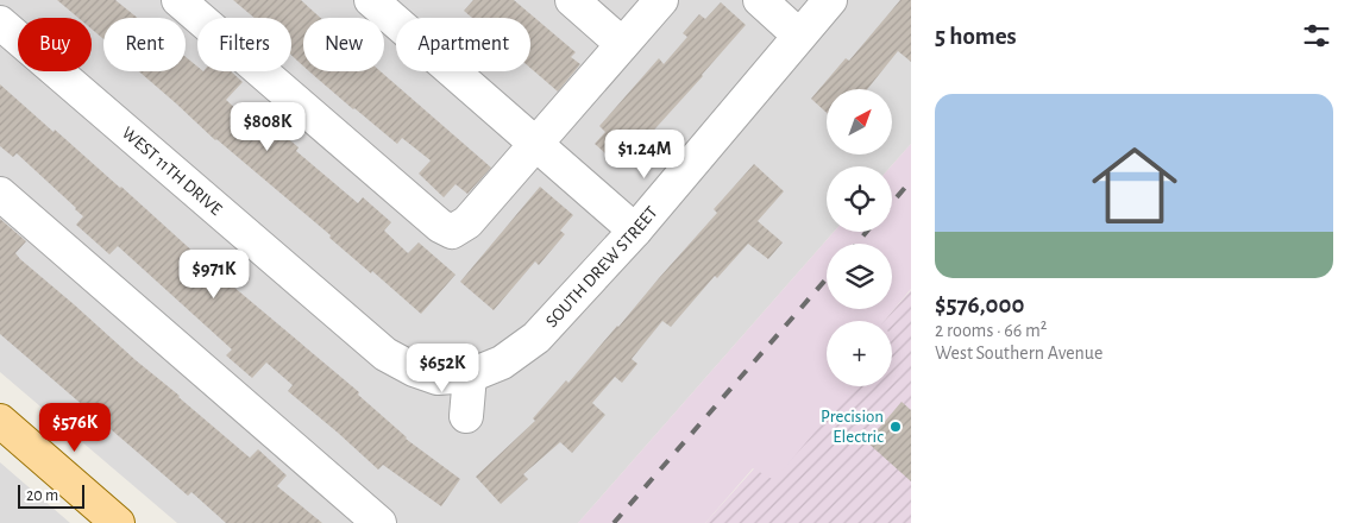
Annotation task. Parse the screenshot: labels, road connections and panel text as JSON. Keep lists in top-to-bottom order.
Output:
{
  "streets": {
    "street": ["WEST 11TH DRIVE", "SOUTH DREW STREET"]
  },
  "crossings": [
    ["WEST 11TH DRIVE", "SOUTH DREW STREET"]
  ],
  "places": ["Precision Electric"],
  "scale_bar": "20 m",
  "north": "top right",
  "page": {
    "heading": "5 homes",
    "chip": [
      "Buy",
      "Rent",
      "Filters",
      "New",
      "Apartment"
    ],
    "list": [
      {
        "name": "$576,000",
        "note": "2 rooms · 66 m² · West Southern Avenue"
      }
    ],
    "map_buttons": "+",
    "price": [
      "$808K",
      "$1.24M",
      "$971K",
      "$652K",
      "$576K"
    ],
    "scale": "20 m"
  }
}
